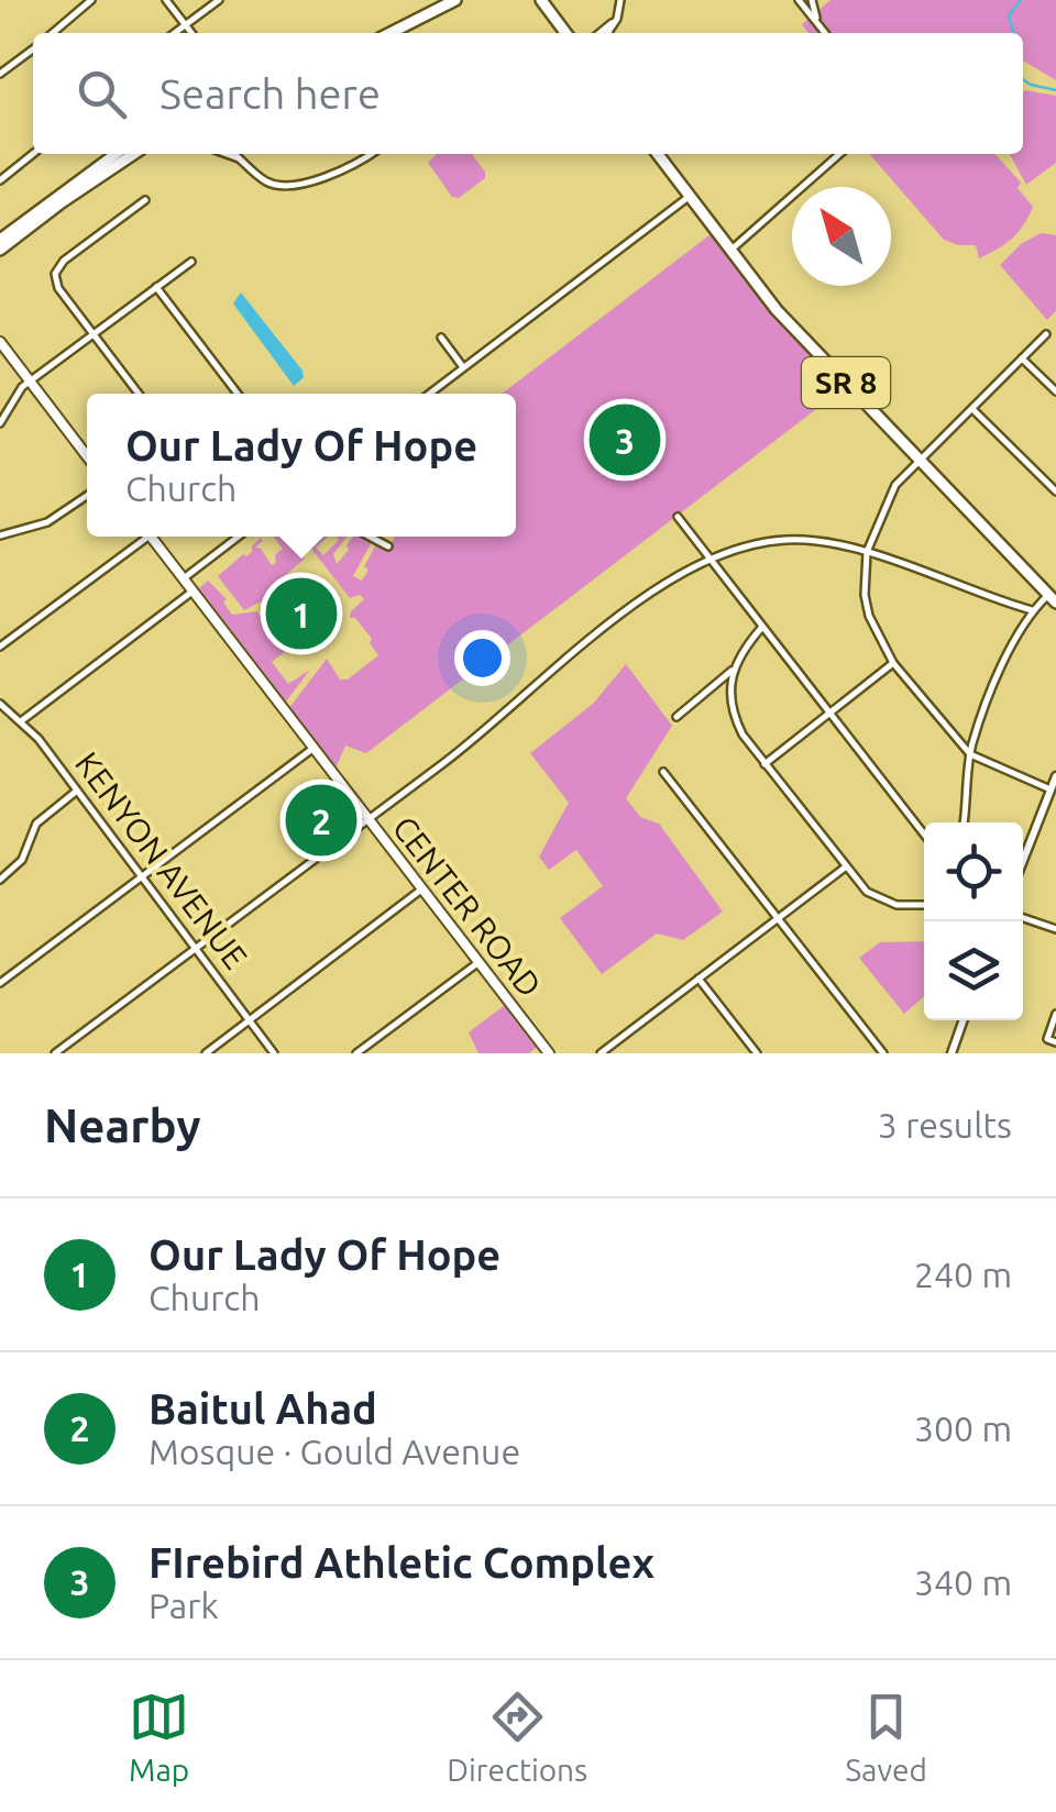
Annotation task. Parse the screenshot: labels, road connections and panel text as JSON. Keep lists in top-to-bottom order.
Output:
{
  "streets": {
    "main road": ["SR 8", "CENTER ROAD"],
    "street": ["KENYON AVENUE"]
  },
  "north": "top left",
  "page": {
    "search": "Search here",
    "popup": ["Our Lady Of Hope", "Church"],
    "pins": ["3", "1", "2"],
    "heading": ["Nearby", "3 results"],
    "list": [
      {
        "mark": "1",
        "name": "Our Lady Of Hope",
        "note": "Church",
        "value": "240 m"
      },
      {
        "mark": "2",
        "name": "Baitul Ahad",
        "note": "Mosque · Gould Avenue",
        "value": "300 m"
      },
      {
        "mark": "3",
        "name": "FIrebird Athletic Complex",
        "note": "Park",
        "value": "340 m"
      }
    ],
    "nav": ["Map", "Directions", "Saved"]
  }
}
